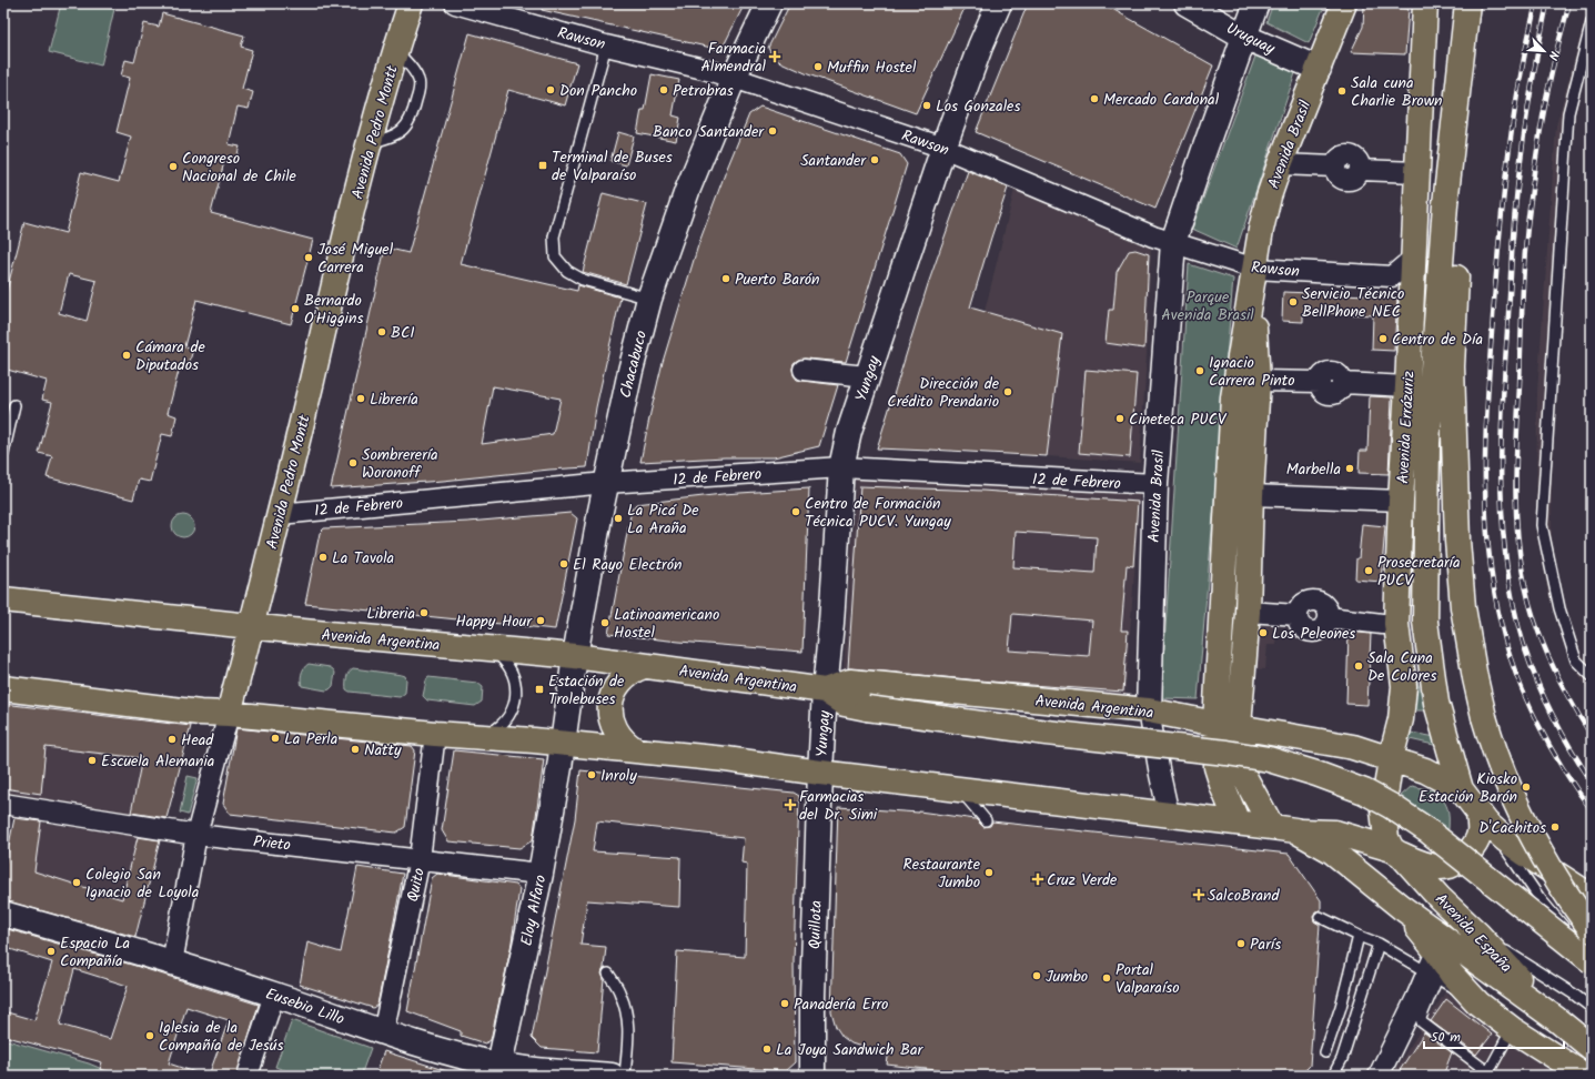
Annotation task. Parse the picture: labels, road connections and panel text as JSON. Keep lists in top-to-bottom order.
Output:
{
  "streets": {
    "main road": [
      "Avenida Pedro Montt",
      "Avenida Brasil",
      "Avenida Errázuriz",
      "Avenida Argentina",
      "Avenida España"
    ],
    "street": [
      "Rawson",
      "Uruguay",
      "Chacabuco",
      "Yungay",
      "12 de Febrero",
      "Prieto",
      "Quito",
      "Eloy Alfaro",
      "Quillota",
      "Eusebio Lillo"
    ]
  },
  "crossings": [
    ["Rawson", "Avenida Brasil"],
    ["Rawson", "Chacabuco"],
    ["Rawson", "Yungay"],
    ["Uruguay", "Avenida Brasil"],
    ["Avenida Pedro Montt", "12 de Febrero"],
    ["Avenida Pedro Montt", "Avenida Argentina"],
    ["Avenida Pedro Montt", "Prieto"],
    ["Avenida Pedro Montt", "Eusebio Lillo"],
    ["Avenida Brasil", "12 de Febrero"],
    ["Avenida Brasil", "Avenida Argentina"],
    ["Chacabuco", "12 de Febrero"],
    ["Chacabuco", "Avenida Argentina"],
    ["Chacabuco", "Eloy Alfaro"],
    ["Yungay", "12 de Febrero"],
    ["Yungay", "Avenida Argentina"],
    ["Yungay", "Quillota"],
    ["Avenida Errázuriz", "Avenida Argentina"],
    ["Avenida Errázuriz", "Avenida España"],
    ["Avenida Argentina", "Avenida España"],
    ["Prieto", "Quito"],
    ["Prieto", "Eloy Alfaro"],
    ["Quito", "Eusebio Lillo"],
    ["Eloy Alfaro", "Eusebio Lillo"]
  ],
  "parks": ["Parque Avenida Brasil"],
  "places": {
    "health": [
      "Farmacia Almendral",
      "Farmacias del Dr. Simi",
      "Cruz Verde",
      "SalcoBrand"
    ],
    "other": [
      "Muffin Hostel",
      "Don Pancho",
      "Petrobras",
      "Sala cuna Charlie Brown",
      "Mercado Cardonal",
      "Los Gonzales",
      "Banco Santander",
      "Santander",
      "Congreso Nacional de Chile",
      "José Miguel Carrera",
      "Puerto Barón",
      "Servicio Técnico BellPhone NEC",
      "Bernardo O'Higgins",
      "BCI",
      "Centro de Día",
      "Cámara de Diputados",
      "Ignacio Carrera Pinto",
      "Dirección de Crédito Prendario",
      "Librería",
      "Cineteca PUCV",
      "Sombrerería Woronoff",
      "Marbella",
      "Centro de Formación Técnica PUCV. Yungay",
      "La Picá De La Araña",
      "La Tavola",
      "El Rayo Electrón",
      "Prosecretaría PUCV",
      "Libreria",
      "Happy Hour",
      "Latinoamericano Hostel",
      "Los Peleones",
      "Sala Cuna De Colores",
      "La Perla",
      "Head",
      "Natty",
      "Escuela Alemania",
      "Inroly",
      "Kiosko Estación Barón",
      "D'Cachitos",
      "Restaurante Jumbo",
      "Colegio San Ignacio de Loyola",
      "París",
      "Espacio La Compañía",
      "Jumbo",
      "Portal Valparaíso",
      "Panadería Erro",
      "Iglesia de la Compañía de Jesús",
      "La Joya Sandwich Bar"
    ],
    "transit": ["Terminal de Buses de Valparaíso", "Estación de Trolebuses"]
  },
  "scale_bar": "50 m",
  "north": "bottom right"
}
